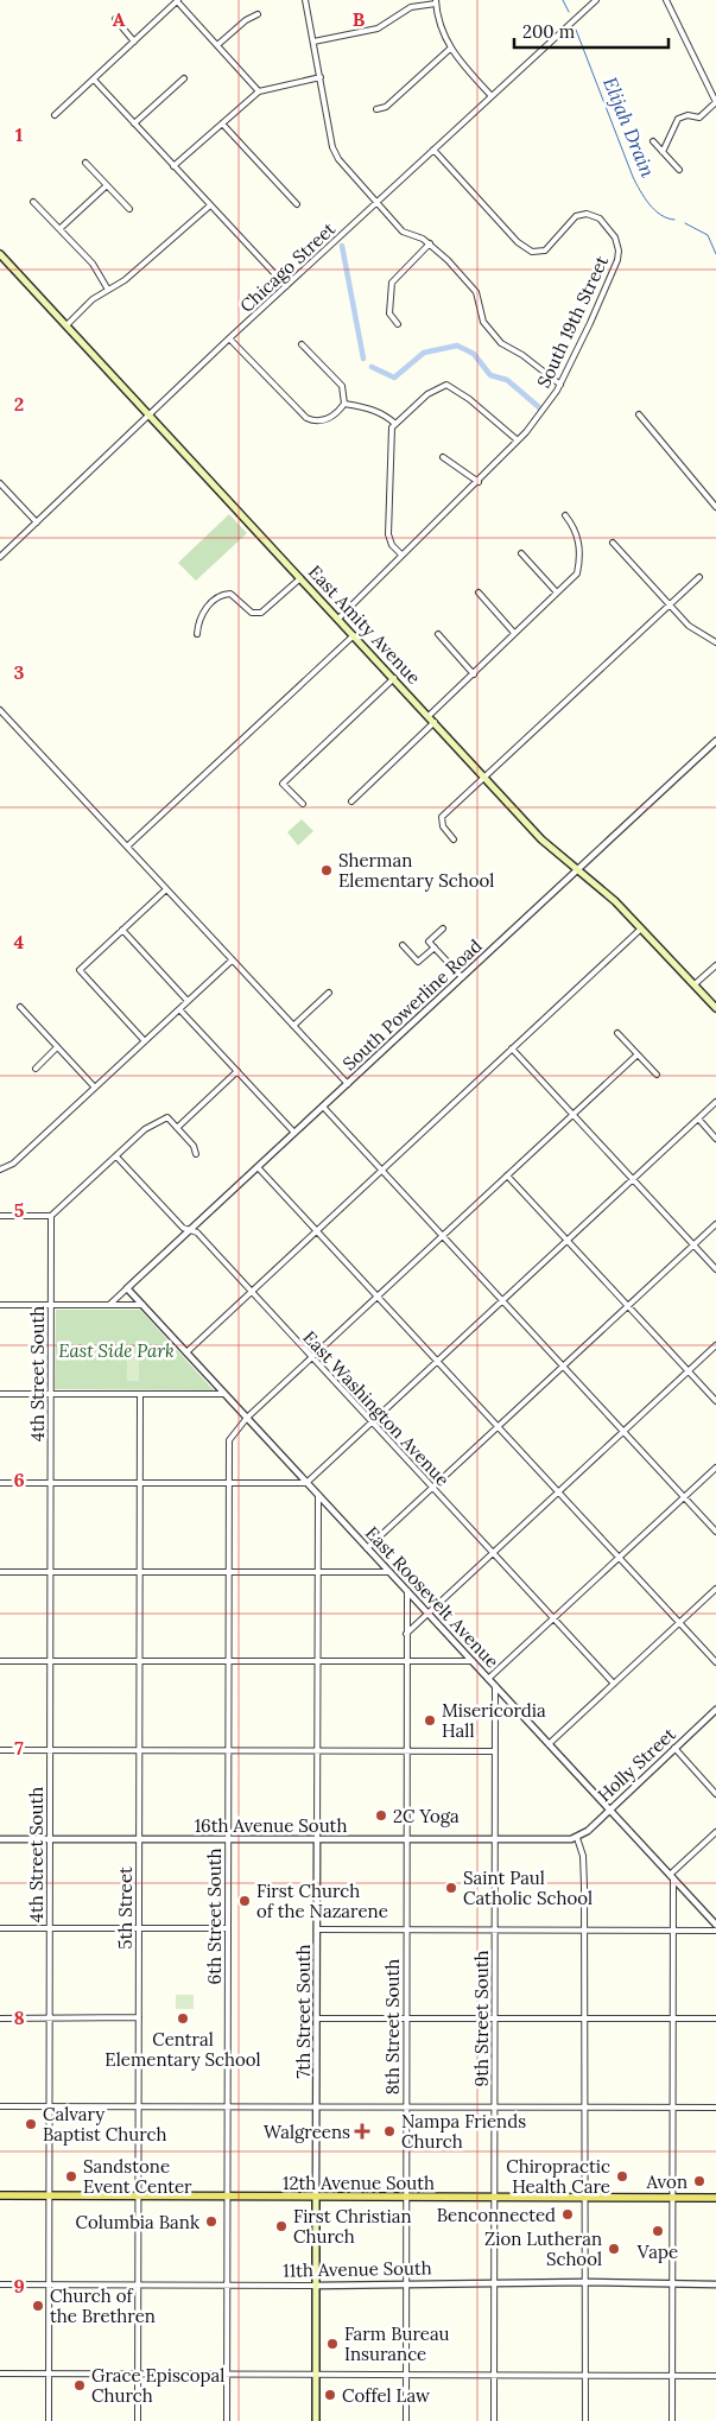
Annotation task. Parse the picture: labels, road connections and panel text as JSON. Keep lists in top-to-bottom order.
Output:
{
  "streets": {
    "main road": ["East Amity Avenue", "7th Street South", "12th Avenue South"],
    "street": [
      "Chicago Street",
      "South 19th Street",
      "South Powerline Road",
      "4th Street South",
      "East Washington Avenue",
      "East Roosevelt Avenue",
      "Holly Street",
      "16th Avenue South",
      "5th Street",
      "6th Street South",
      "9th Street South",
      "8th Street South",
      "11th Avenue South"
    ]
  },
  "crossings": [
    ["Chicago Street", "South 19th Street"],
    ["Chicago Street", "East Amity Avenue"],
    ["South 19th Street", "East Amity Avenue"],
    ["East Amity Avenue", "South Powerline Road"],
    ["South Powerline Road", "East Washington Avenue"],
    ["South Powerline Road", "East Roosevelt Avenue"],
    ["4th Street South", "16th Avenue South"],
    ["4th Street South", "12th Avenue South"],
    ["4th Street South", "11th Avenue South"],
    ["East Washington Avenue", "6th Street South"],
    ["East Roosevelt Avenue", "Holly Street"],
    ["East Roosevelt Avenue", "6th Street South"],
    ["East Roosevelt Avenue", "7th Street South"],
    ["East Roosevelt Avenue", "9th Street South"],
    ["East Roosevelt Avenue", "8th Street South"],
    ["Holly Street", "16th Avenue South"],
    ["16th Avenue South", "5th Street"],
    ["16th Avenue South", "6th Street South"],
    ["16th Avenue South", "7th Street South"],
    ["16th Avenue South", "9th Street South"],
    ["16th Avenue South", "8th Street South"],
    ["5th Street", "12th Avenue South"],
    ["5th Street", "11th Avenue South"],
    ["6th Street South", "12th Avenue South"],
    ["6th Street South", "11th Avenue South"],
    ["7th Street South", "12th Avenue South"],
    ["7th Street South", "11th Avenue South"],
    ["9th Street South", "12th Avenue South"],
    ["9th Street South", "11th Avenue South"],
    ["8th Street South", "12th Avenue South"],
    ["8th Street South", "11th Avenue South"]
  ],
  "water": ["Elijah Drain"],
  "parks": ["East Side Park"],
  "places": {
    "other": [
      "Sherman Elementary School",
      "Misericordia Hall",
      "2C Yoga",
      "Saint Paul Catholic School",
      "First Church of the Nazarene",
      "Central Elementary School",
      "Calvary Baptist Church",
      "Nampa Friends Church",
      "Sandstone Event Center",
      "Chiropractic Health Care",
      "Avon",
      "Benconnected",
      "Columbia Bank",
      "First Christian Church",
      "Vape",
      "Zion Lutheran School",
      "Church of the Brethren",
      "Farm Bureau Insurance",
      "Grace Episcopal Church",
      "Coffel Law"
    ],
    "health": ["Walgreens"]
  },
  "scale_bar": "200 m",
  "grid": {
    "columns": ["A", "B"],
    "rows": [
      "1",
      "2",
      "3",
      "4",
      "5",
      "6",
      "7",
      "8",
      "9"
    ]
  }
}
